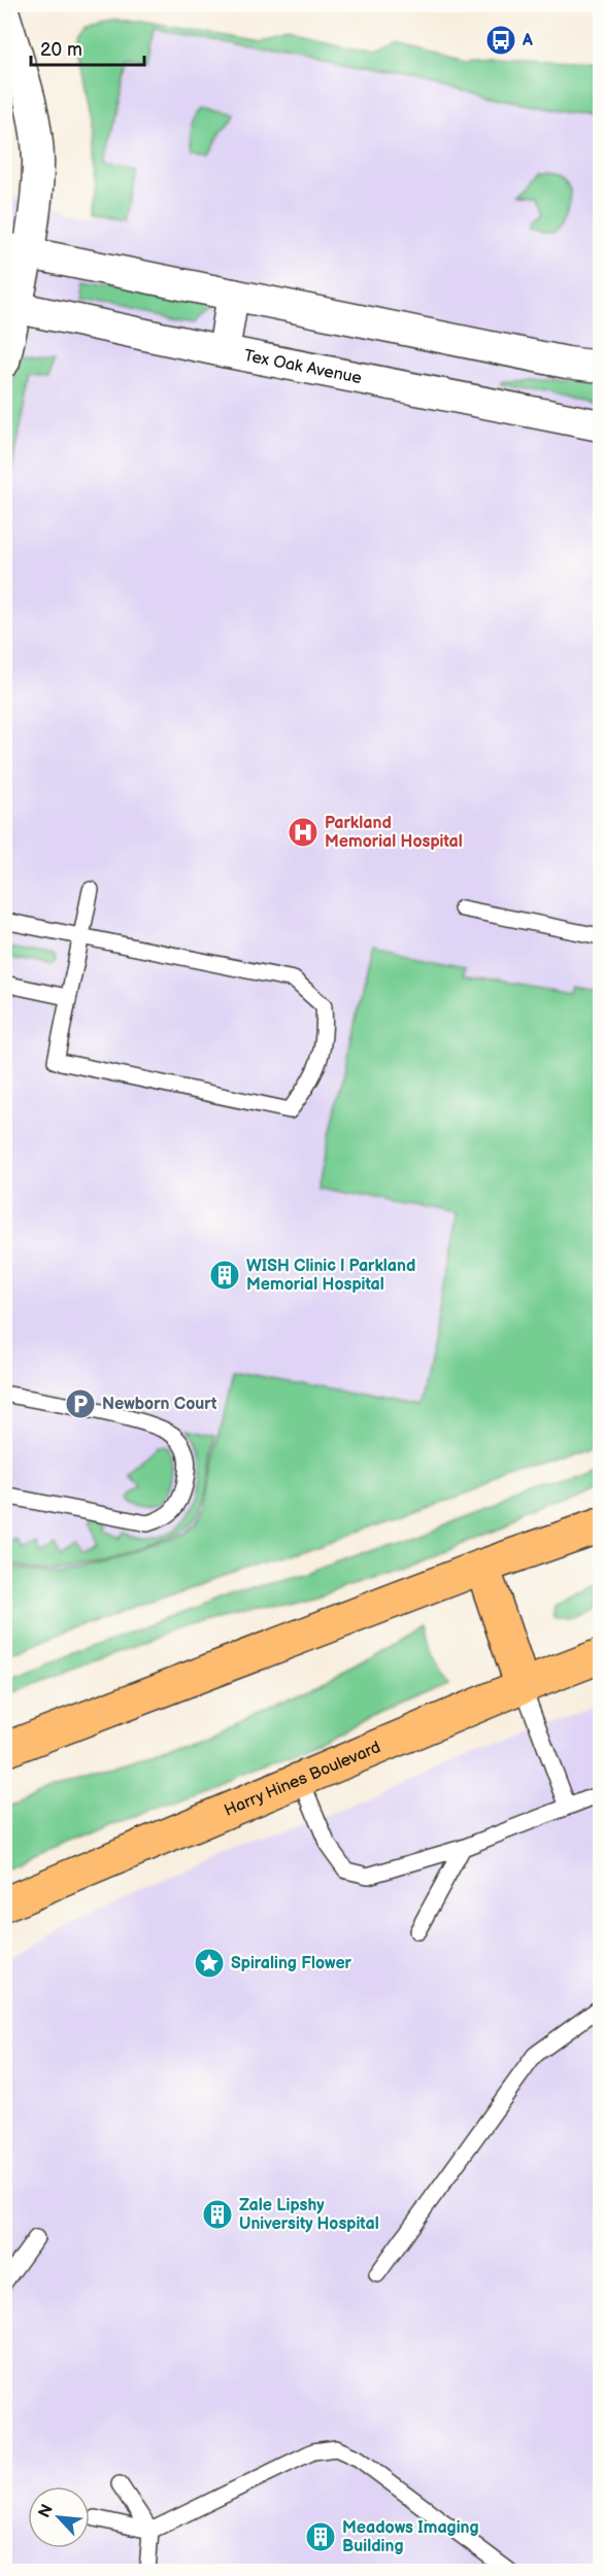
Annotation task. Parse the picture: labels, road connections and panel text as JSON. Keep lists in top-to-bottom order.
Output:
{
  "streets": {
    "main road": ["Harry Hines Boulevard"],
    "street": ["Tex Oak Avenue"]
  },
  "places": {
    "bus stop": ["A"],
    "hospital": ["Parkland Memorial Hospital"],
    "building": ["WISH Clinic | Parkland Memorial Hospital", "Zale Lipshy University Hospital", "Meadows Imaging Building"],
    "parking": ["Newborn Court"],
    "place": ["Spiraling Flower"]
  },
  "scale_bar": "20 m",
  "north": "top left"
}
